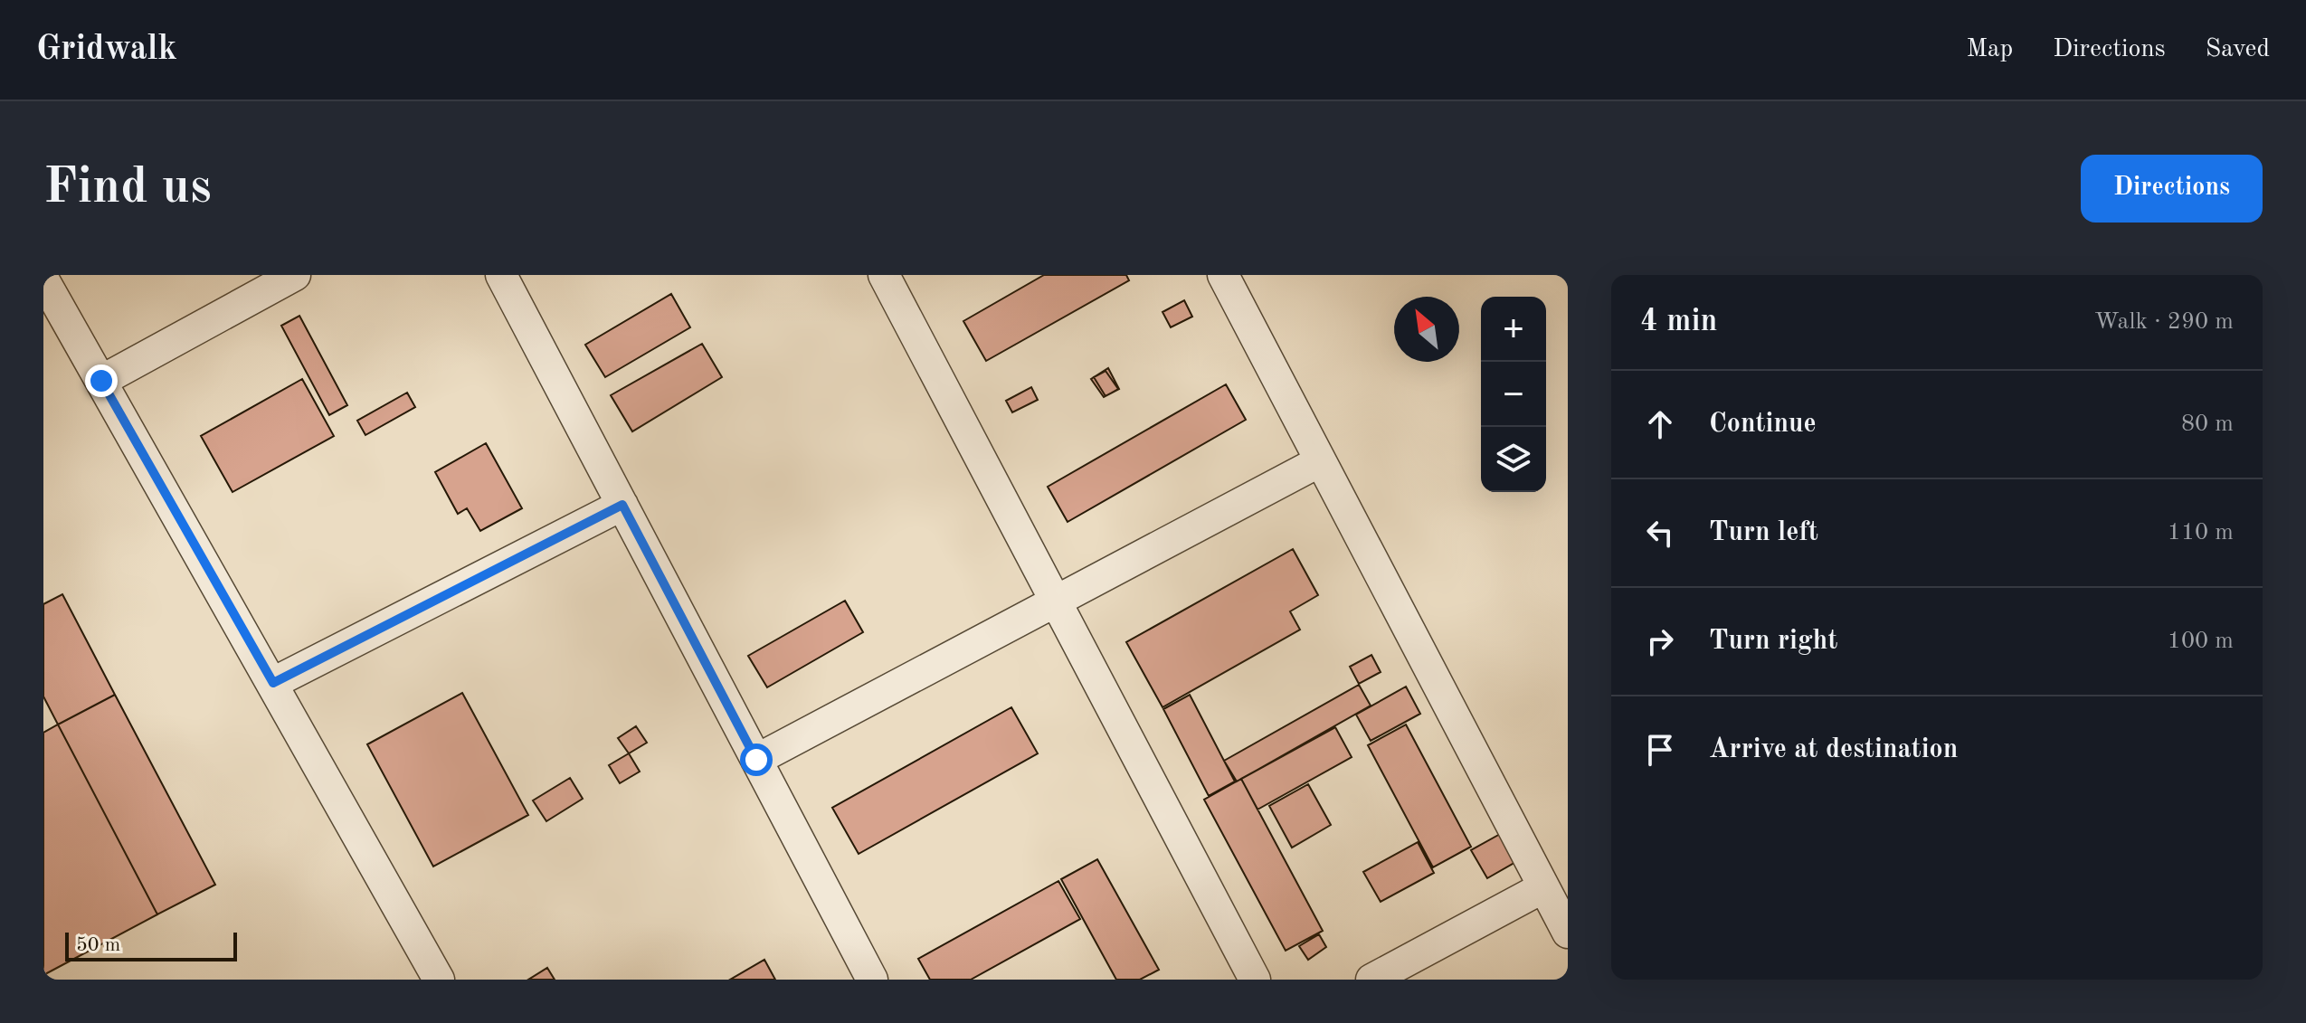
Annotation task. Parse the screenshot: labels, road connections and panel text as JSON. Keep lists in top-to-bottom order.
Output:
{
  "scale_bar": "50 m",
  "north": "top left",
  "page": {
    "header": "Gridwalk",
    "nav": ["Map", "Directions", "Saved"],
    "buttons": "Directions",
    "title": "Find us",
    "heading": ["4 min", "Walk · 290 m"],
    "map_buttons": ["+", "−"],
    "list": [
      ["Continue", "80 m"],
      ["Turn left", "110 m"],
      ["Turn right", "100 m"],
      "Arrive at destination"
    ],
    "scale": "50 m"
  }
}
